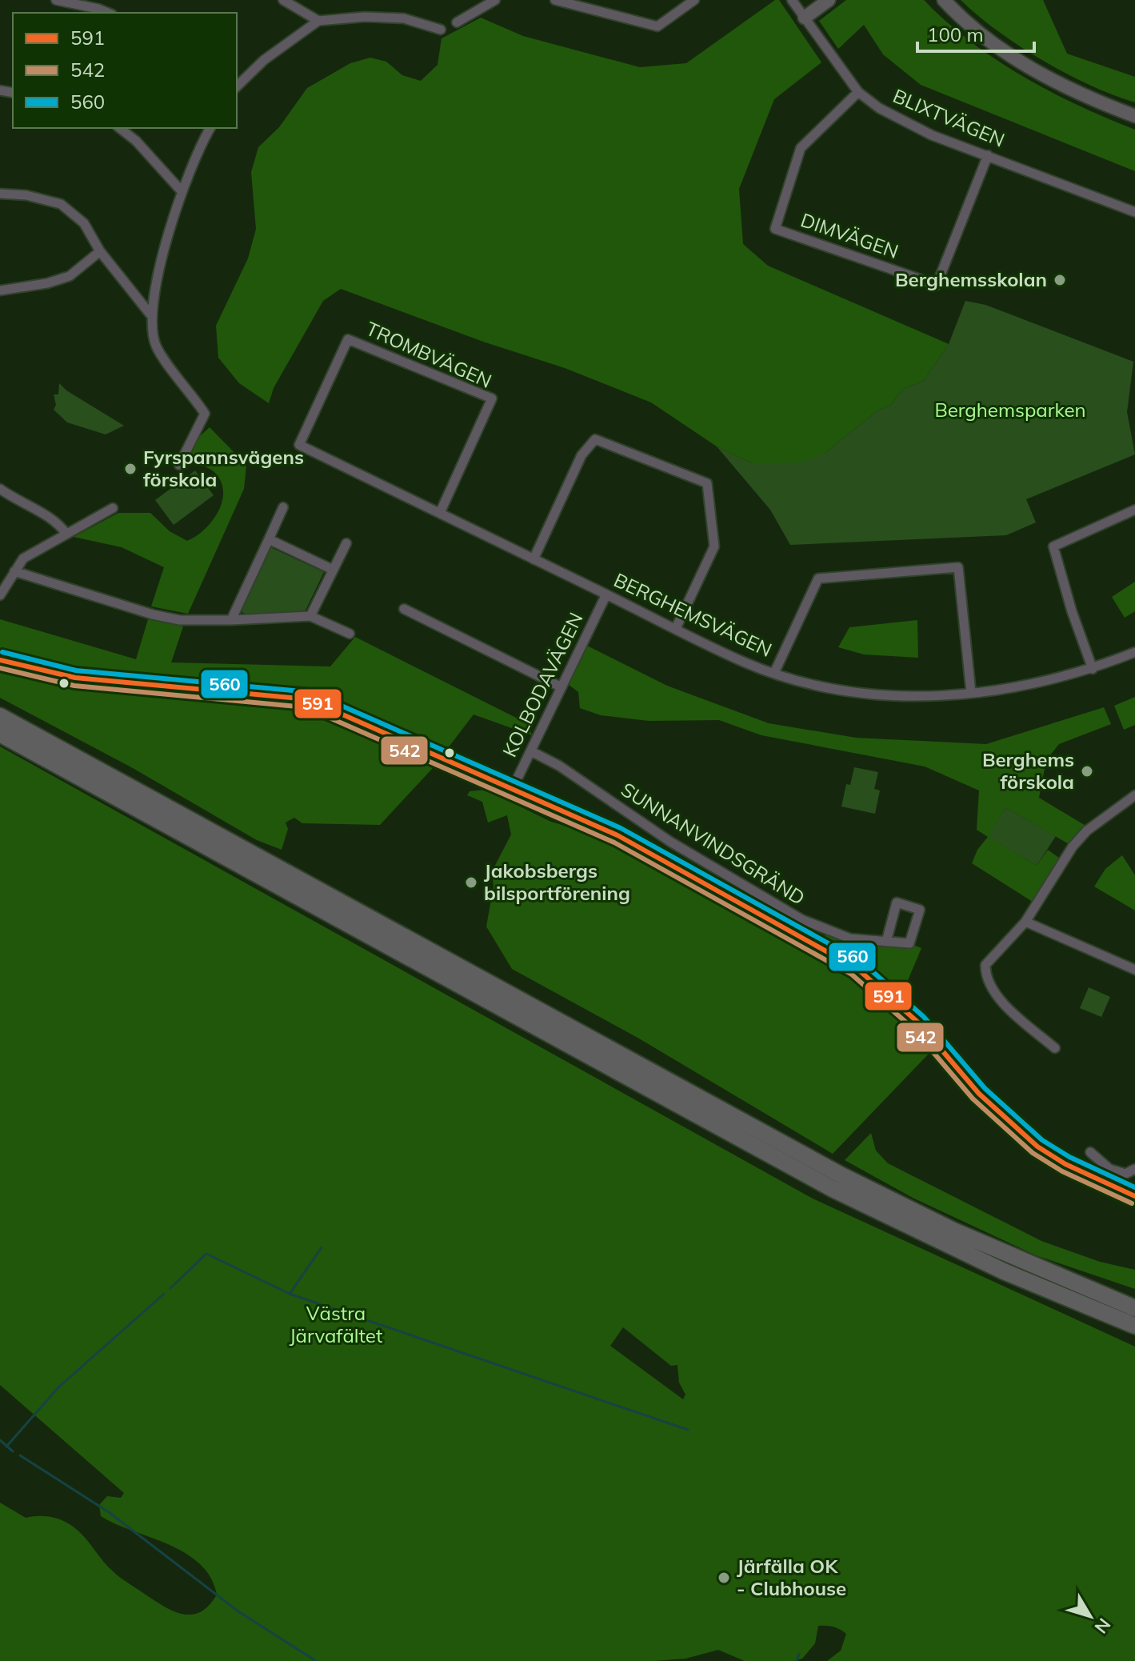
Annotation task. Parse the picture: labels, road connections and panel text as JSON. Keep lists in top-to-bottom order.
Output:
{
  "streets": {
    "street": [
      "BLIXTVÄGEN",
      "DIMVÄGEN",
      "TROMBVÄGEN",
      "BERGHEMSVÄGEN",
      "KOLBODAVÄGEN",
      "SUNNANVINDSGRÄND"
    ]
  },
  "crossings": [
    ["BLIXTVÄGEN", "DIMVÄGEN"],
    ["TROMBVÄGEN", "BERGHEMSVÄGEN"],
    ["BERGHEMSVÄGEN", "KOLBODAVÄGEN"],
    ["KOLBODAVÄGEN", "SUNNANVINDSGRÄND"]
  ],
  "parks": ["Berghemsparken", "Västra Järvafältet"],
  "places": [
    "Berghemsskolan",
    "Fyrspannsvägens förskola",
    "Berghems förskola",
    "Jakobsbergs bilsportförening",
    "Järfälla OK - Clubhouse"
  ],
  "lines": ["transit line 560", "transit line 591", "transit line 542"],
  "legend": ["591", "542", "560"],
  "scale_bar": "100 m",
  "north": "bottom right"
}
